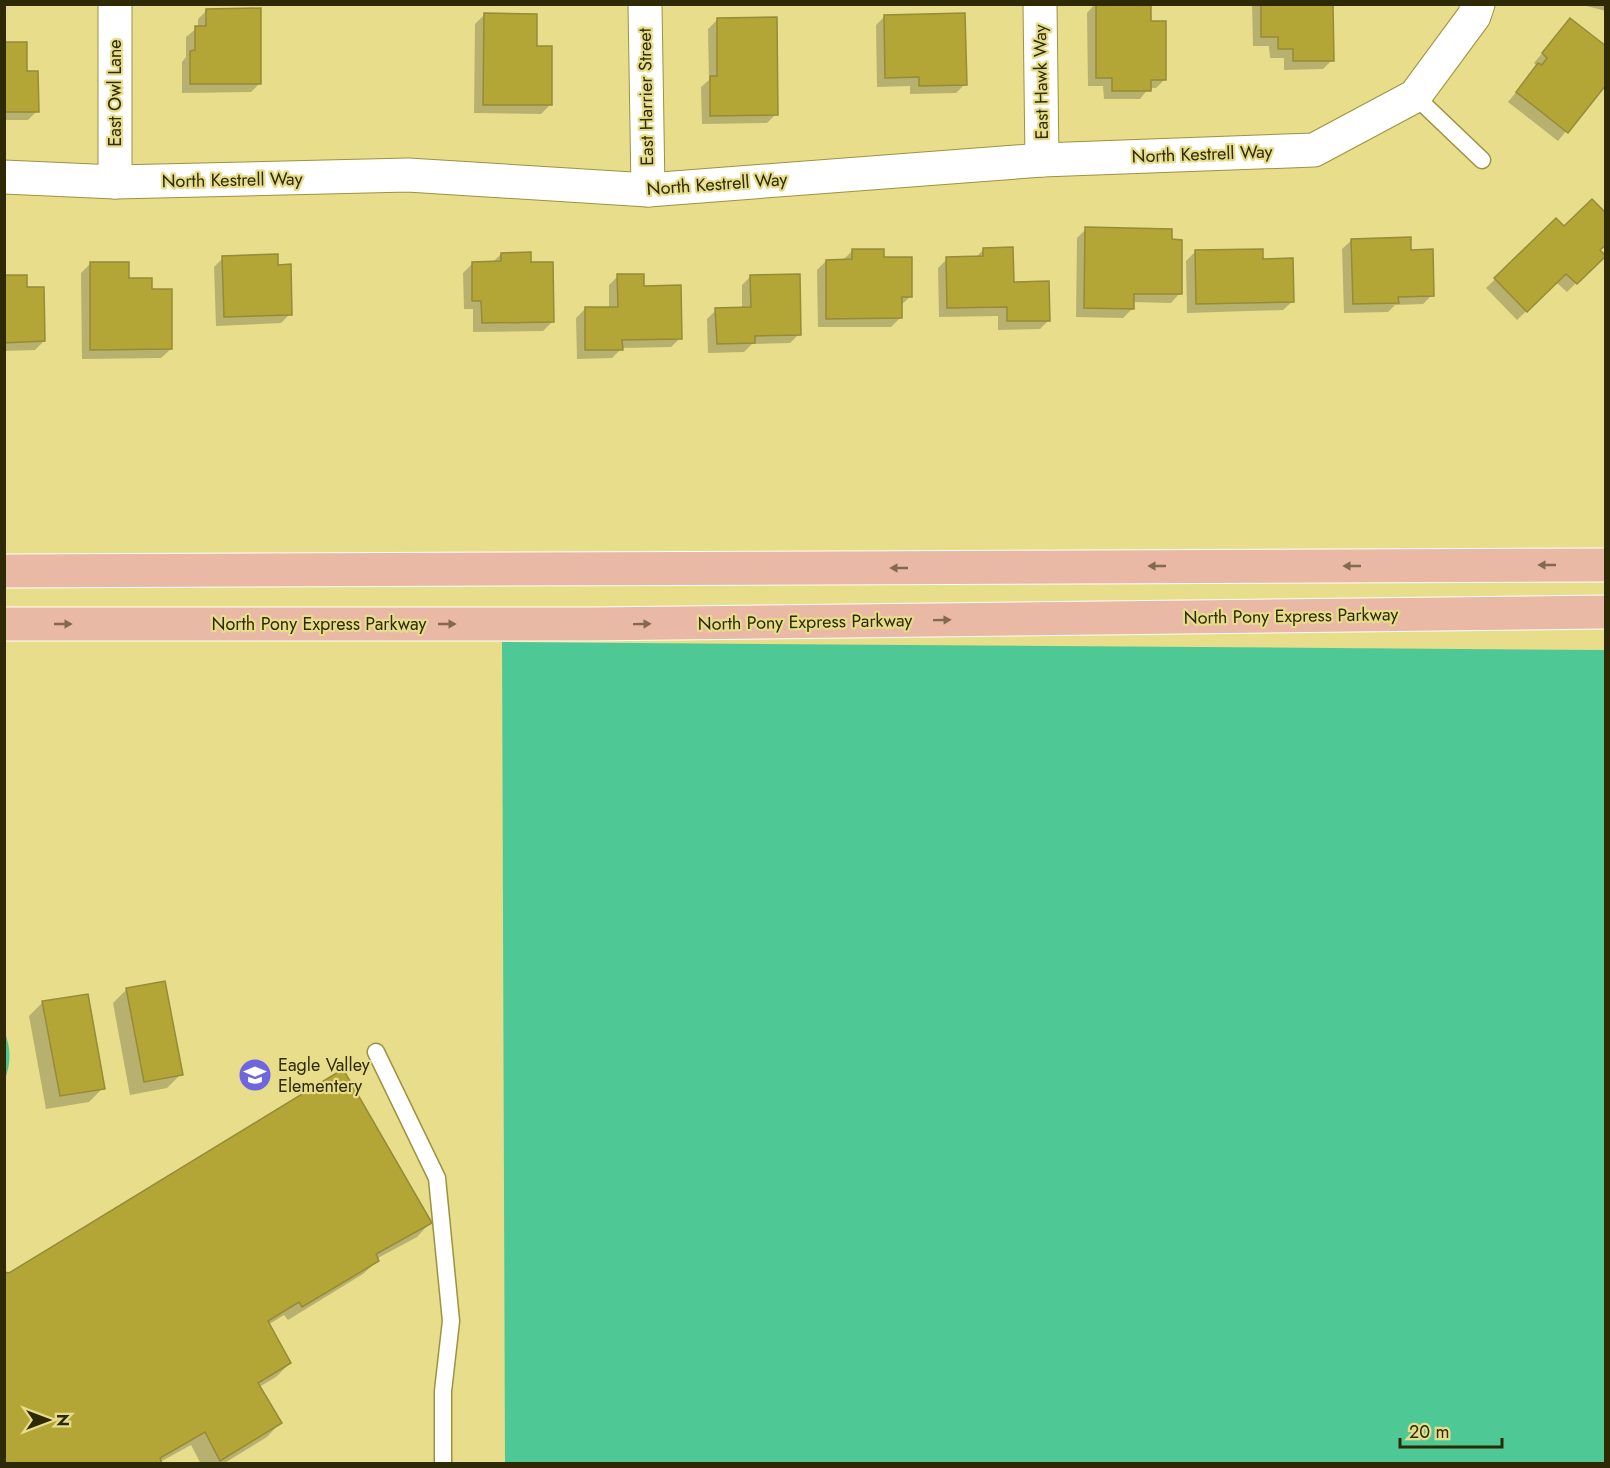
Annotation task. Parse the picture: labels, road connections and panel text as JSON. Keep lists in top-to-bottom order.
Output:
{
  "streets": {
    "main road": ["North Pony Express Parkway"],
    "street": [
      "East Hawk Way",
      "East Owl Lane",
      "East Harrier Street",
      "North Kestrell Way"
    ]
  },
  "crossings": [
    ["East Hawk Way", "North Kestrell Way"],
    ["East Owl Lane", "North Kestrell Way"],
    ["East Harrier Street", "North Kestrell Way"]
  ],
  "places": {
    "school or university": ["Eagle Valley Elementery"]
  },
  "scale_bar": "20 m",
  "north": "right"
}
